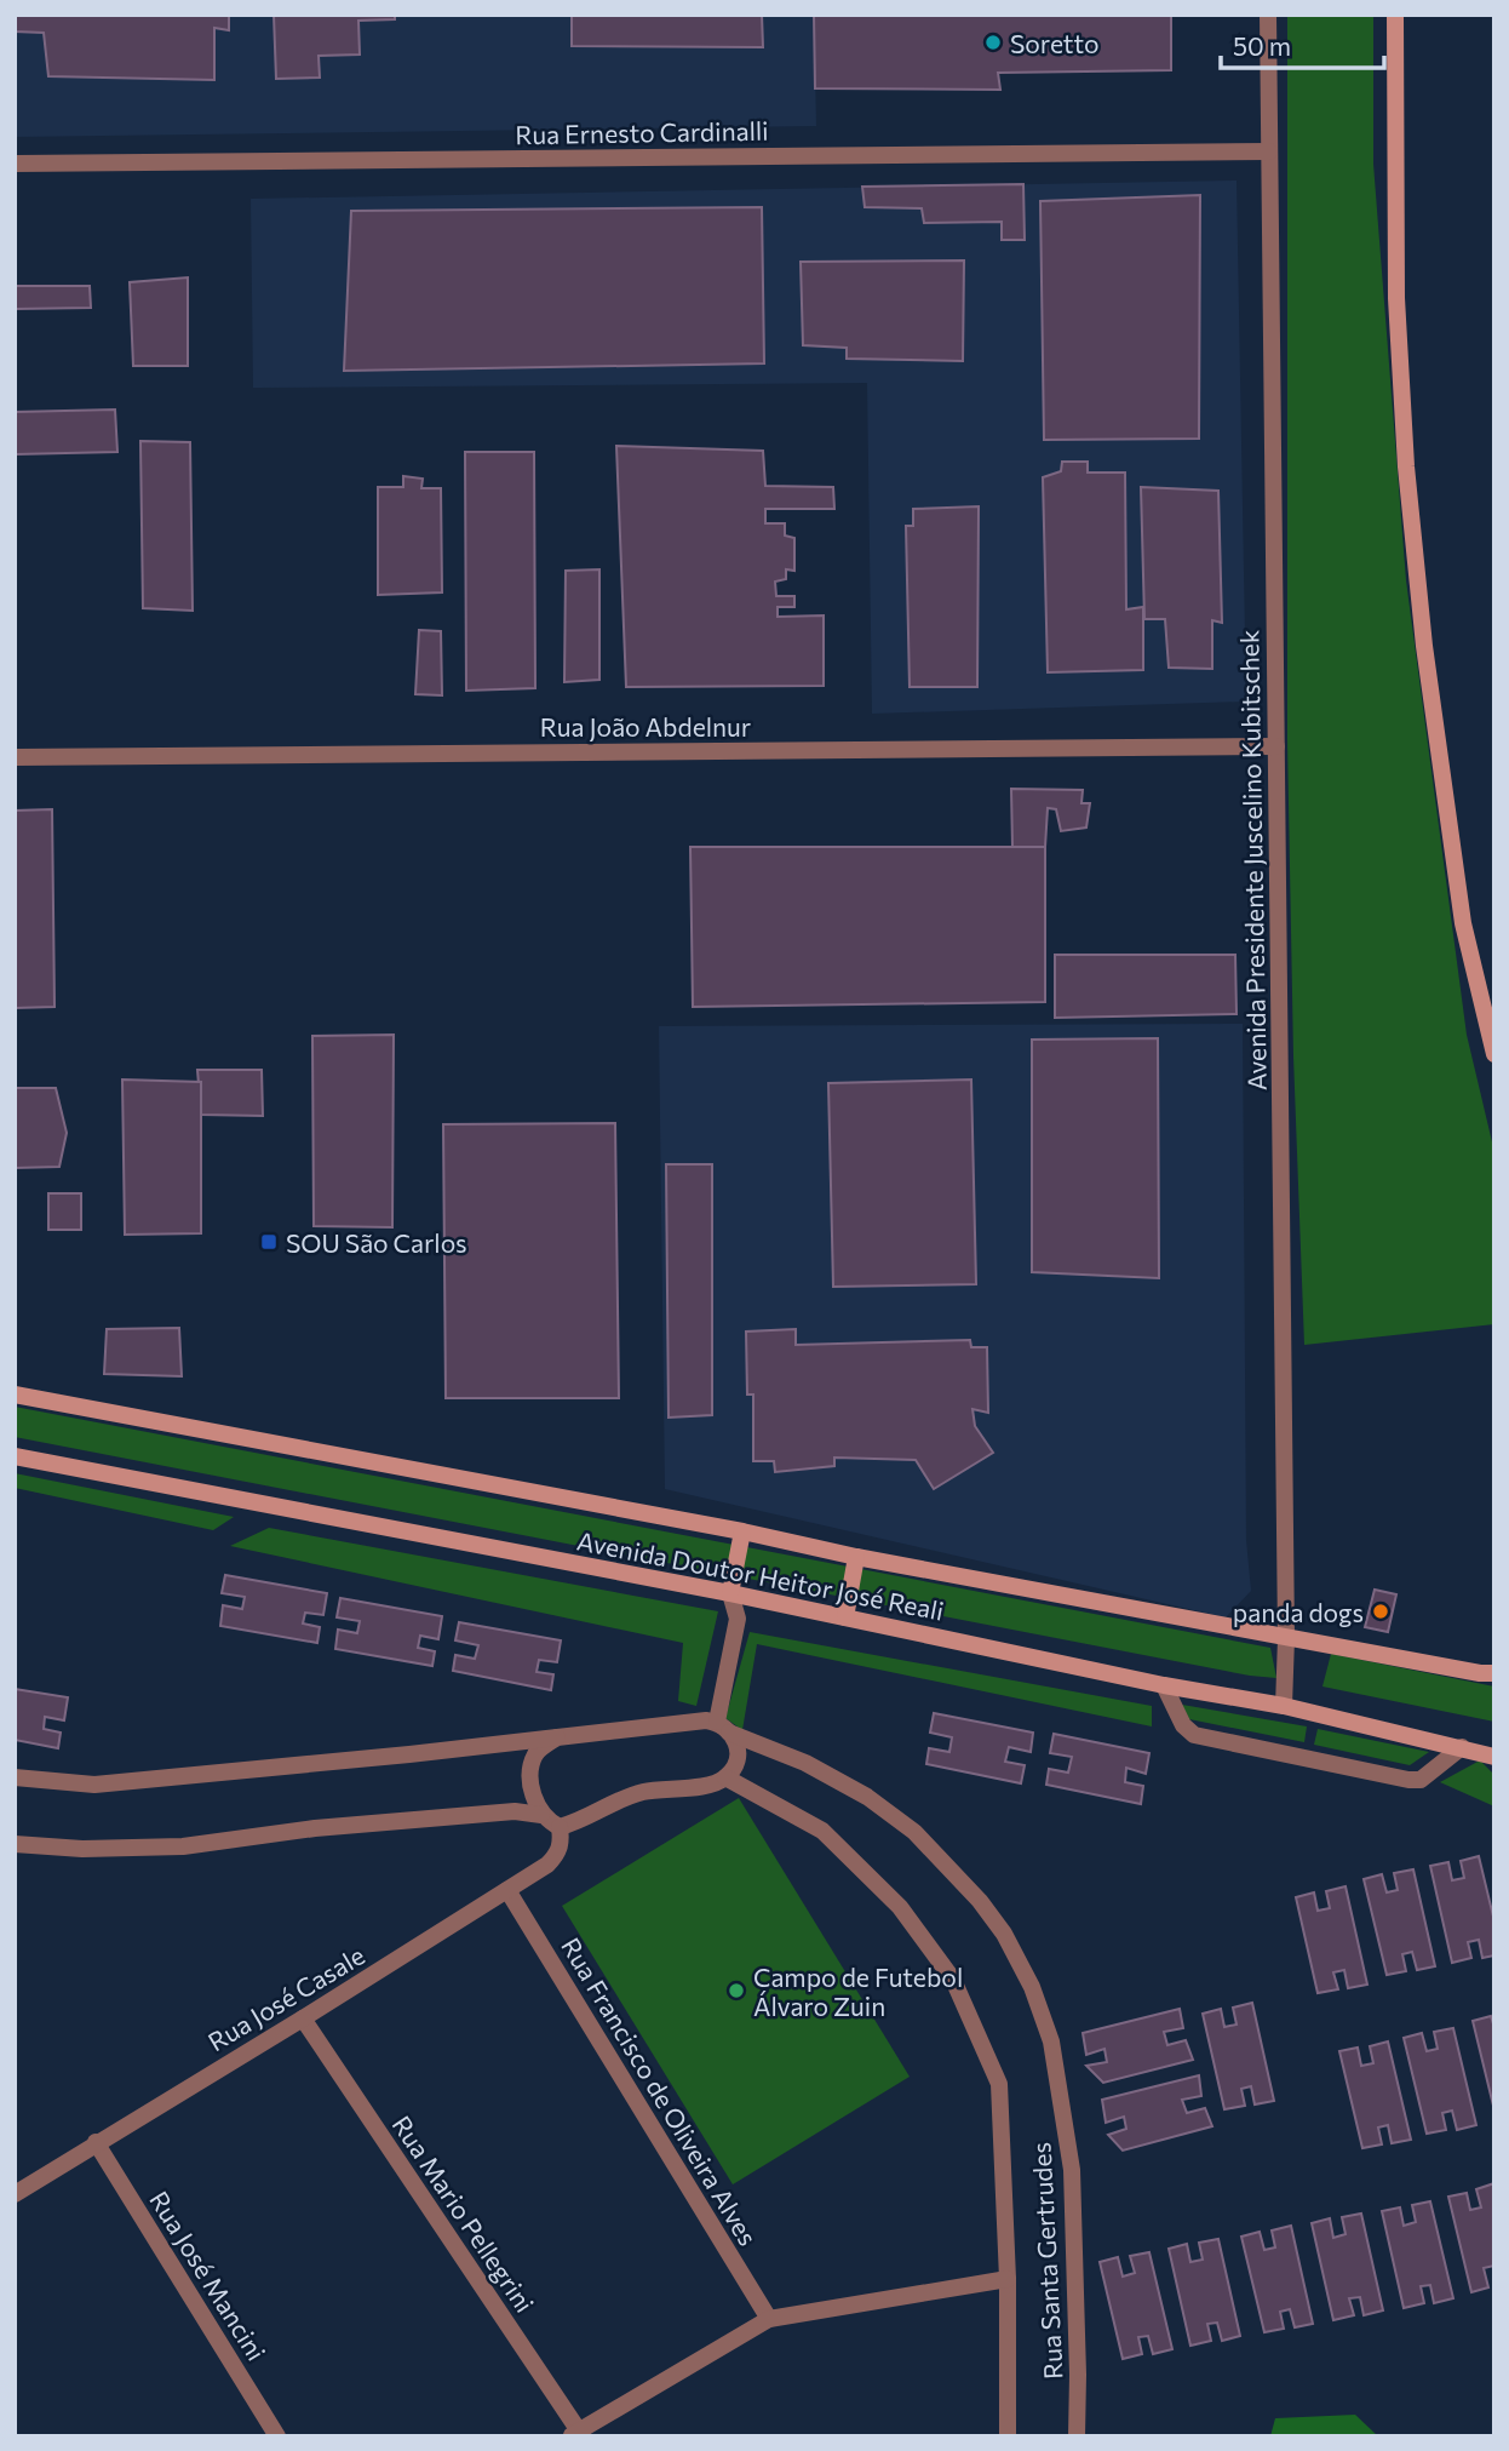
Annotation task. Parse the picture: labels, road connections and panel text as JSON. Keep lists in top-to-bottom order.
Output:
{
  "streets": {
    "main road": ["Avenida Doutor Heitor José Reali"],
    "street": [
      "Rua Ernesto Cardinalli",
      "Rua João Abdelnur",
      "Avenida Presidente Juscelino Kubitschek",
      "Rua José Casale",
      "Rua Francisco de Oliveira Alves",
      "Rua Mario Pellegrini",
      "Rua Santa Gertrudes",
      "Rua José Mancini"
    ]
  },
  "crossings": [
    ["Rua Ernesto Cardinalli", "Avenida Presidente Juscelino Kubitschek"],
    ["Rua João Abdelnur", "Avenida Presidente Juscelino Kubitschek"],
    ["Avenida Presidente Juscelino Kubitschek", "Avenida Doutor Heitor José Reali"],
    ["Rua José Casale", "Rua Francisco de Oliveira Alves"],
    ["Rua José Casale", "Rua Mario Pellegrini"],
    ["Rua José Casale", "Rua José Mancini"]
  ],
  "places": {
    "other": ["Soretto", "panda dogs", "Campo de Futebol Álvaro Zuin"],
    "transit": ["SOU São Carlos"]
  },
  "scale_bar": "50 m"
}
